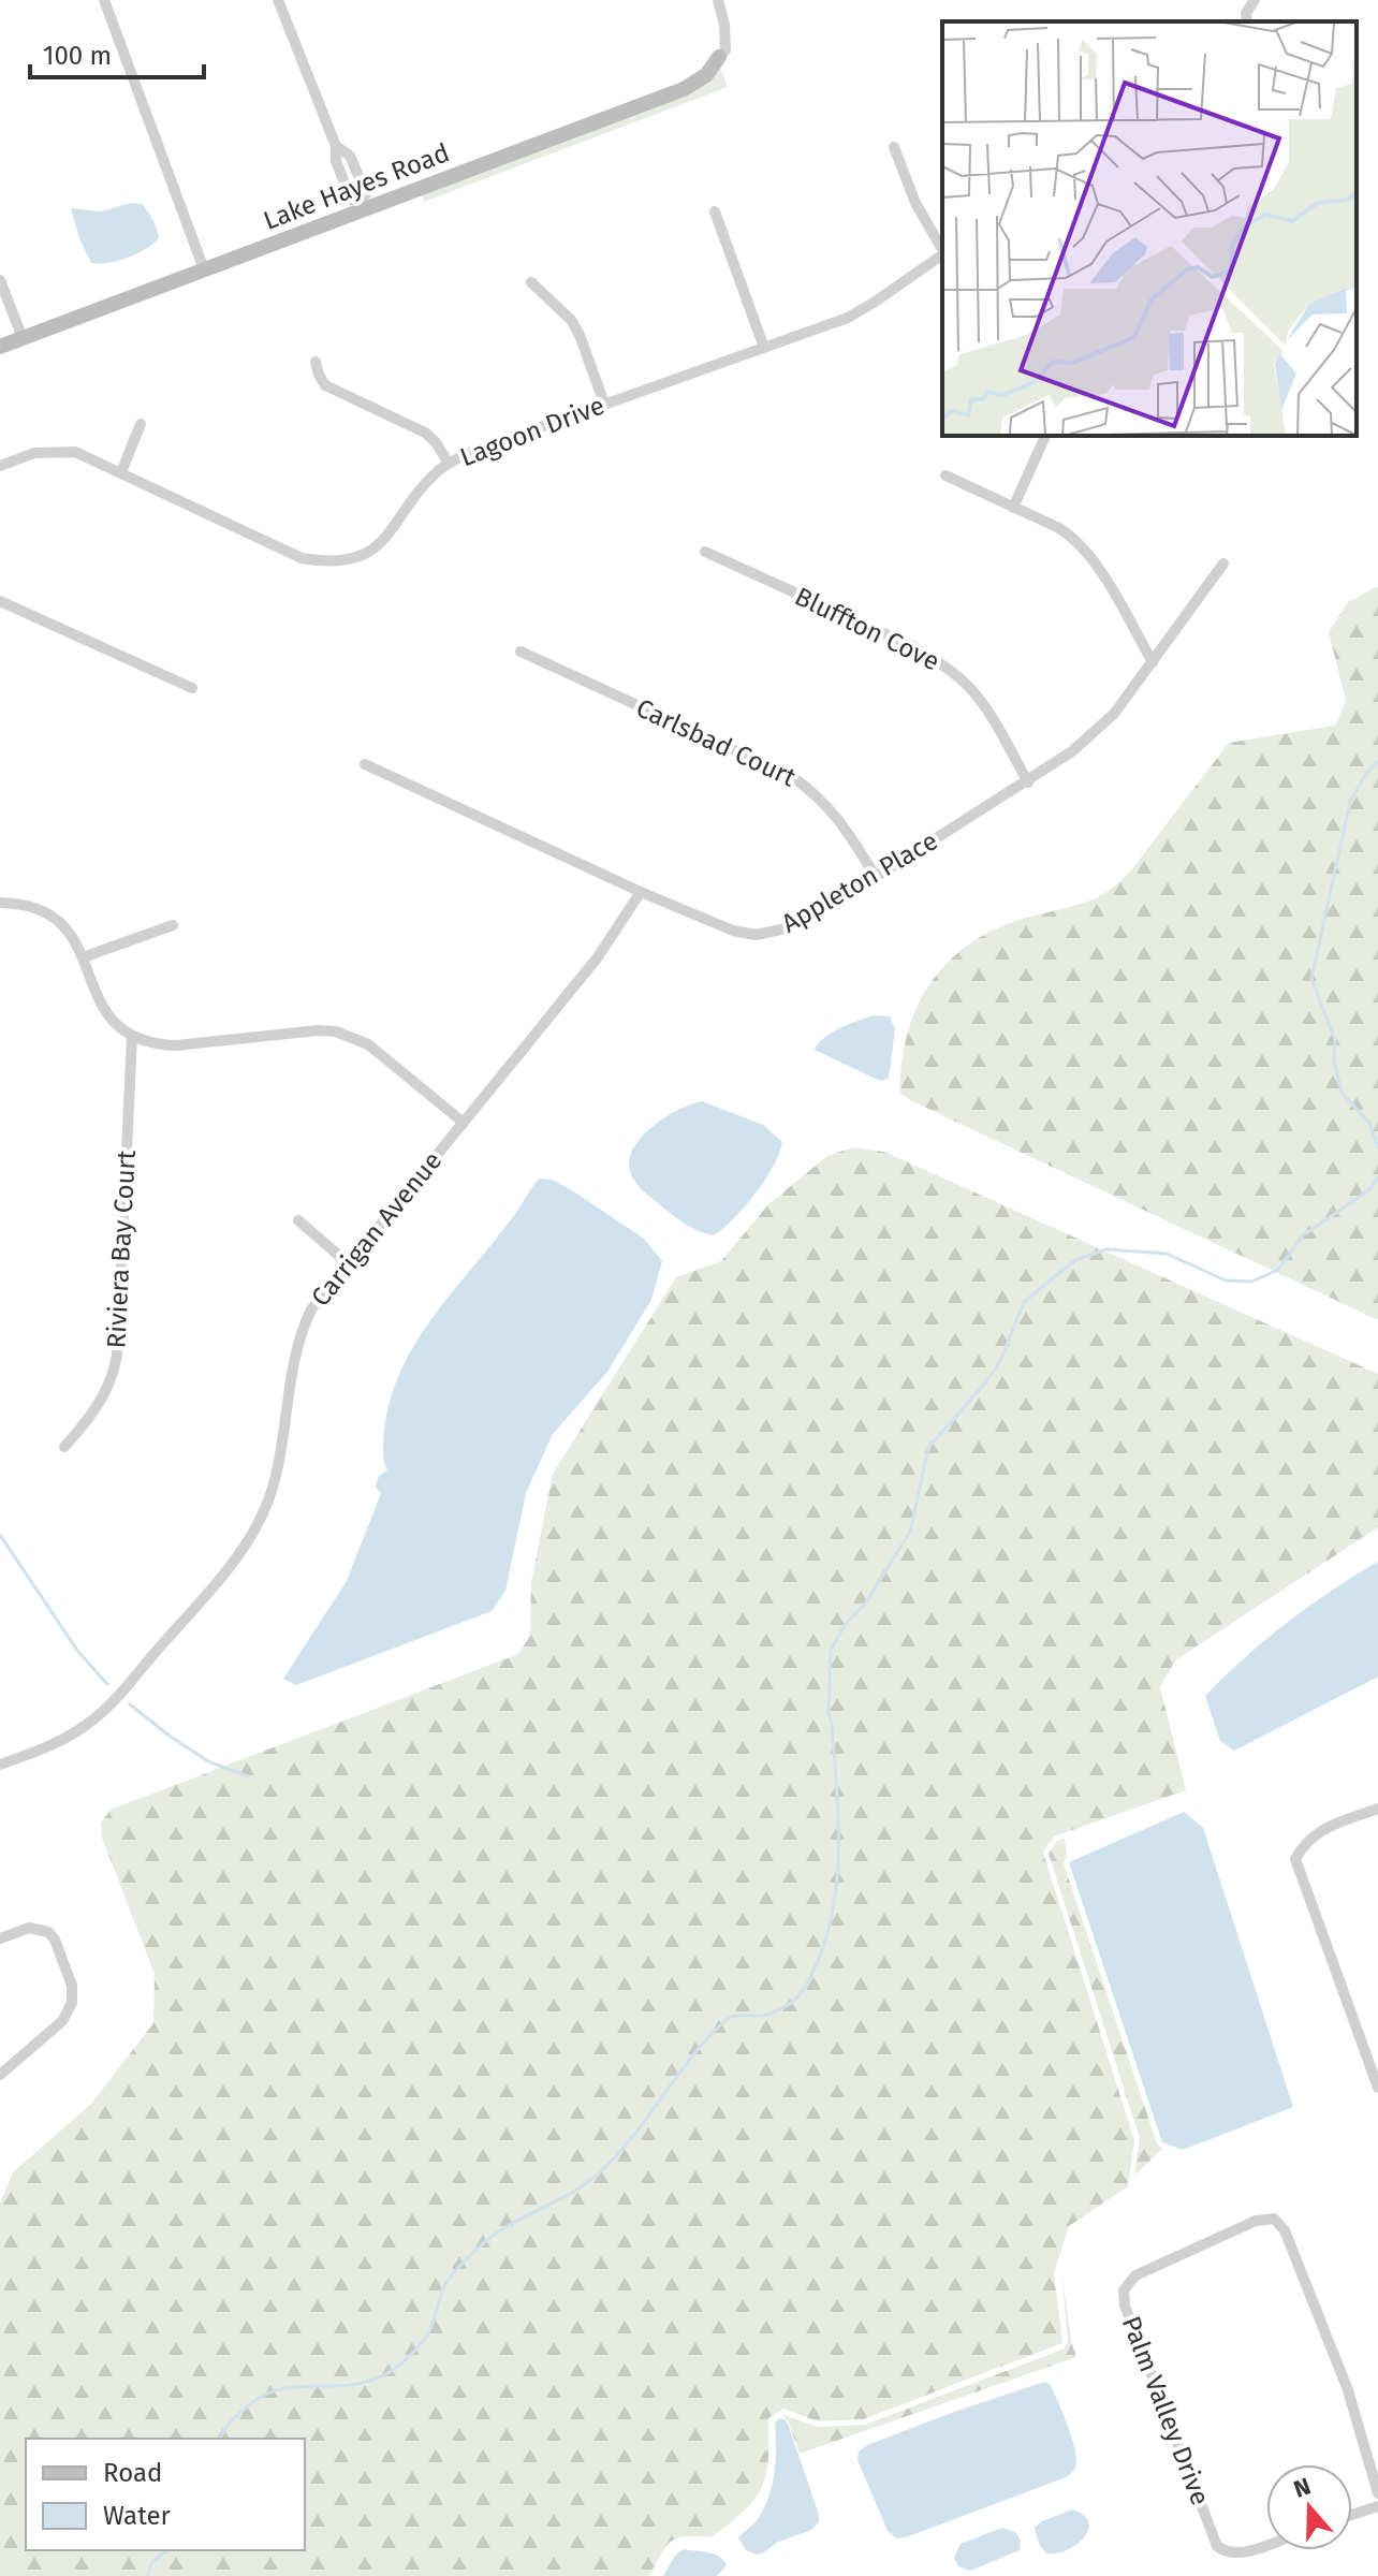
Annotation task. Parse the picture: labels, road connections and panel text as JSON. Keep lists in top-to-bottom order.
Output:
{
  "streets": {
    "street": [
      "Lake Hayes Road",
      "Lagoon Drive",
      "Bluffton Cove",
      "Carlsbad Court",
      "Appleton Place",
      "Carrigan Avenue",
      "Riviera Bay Court",
      "Palm Valley Drive"
    ]
  },
  "crossings": [
    ["Bluffton Cove", "Appleton Place"],
    ["Carlsbad Court", "Appleton Place"],
    ["Appleton Place", "Carrigan Avenue"]
  ],
  "legend": ["Road", "Water"],
  "scale_bar": "100 m",
  "north": "top"
}
